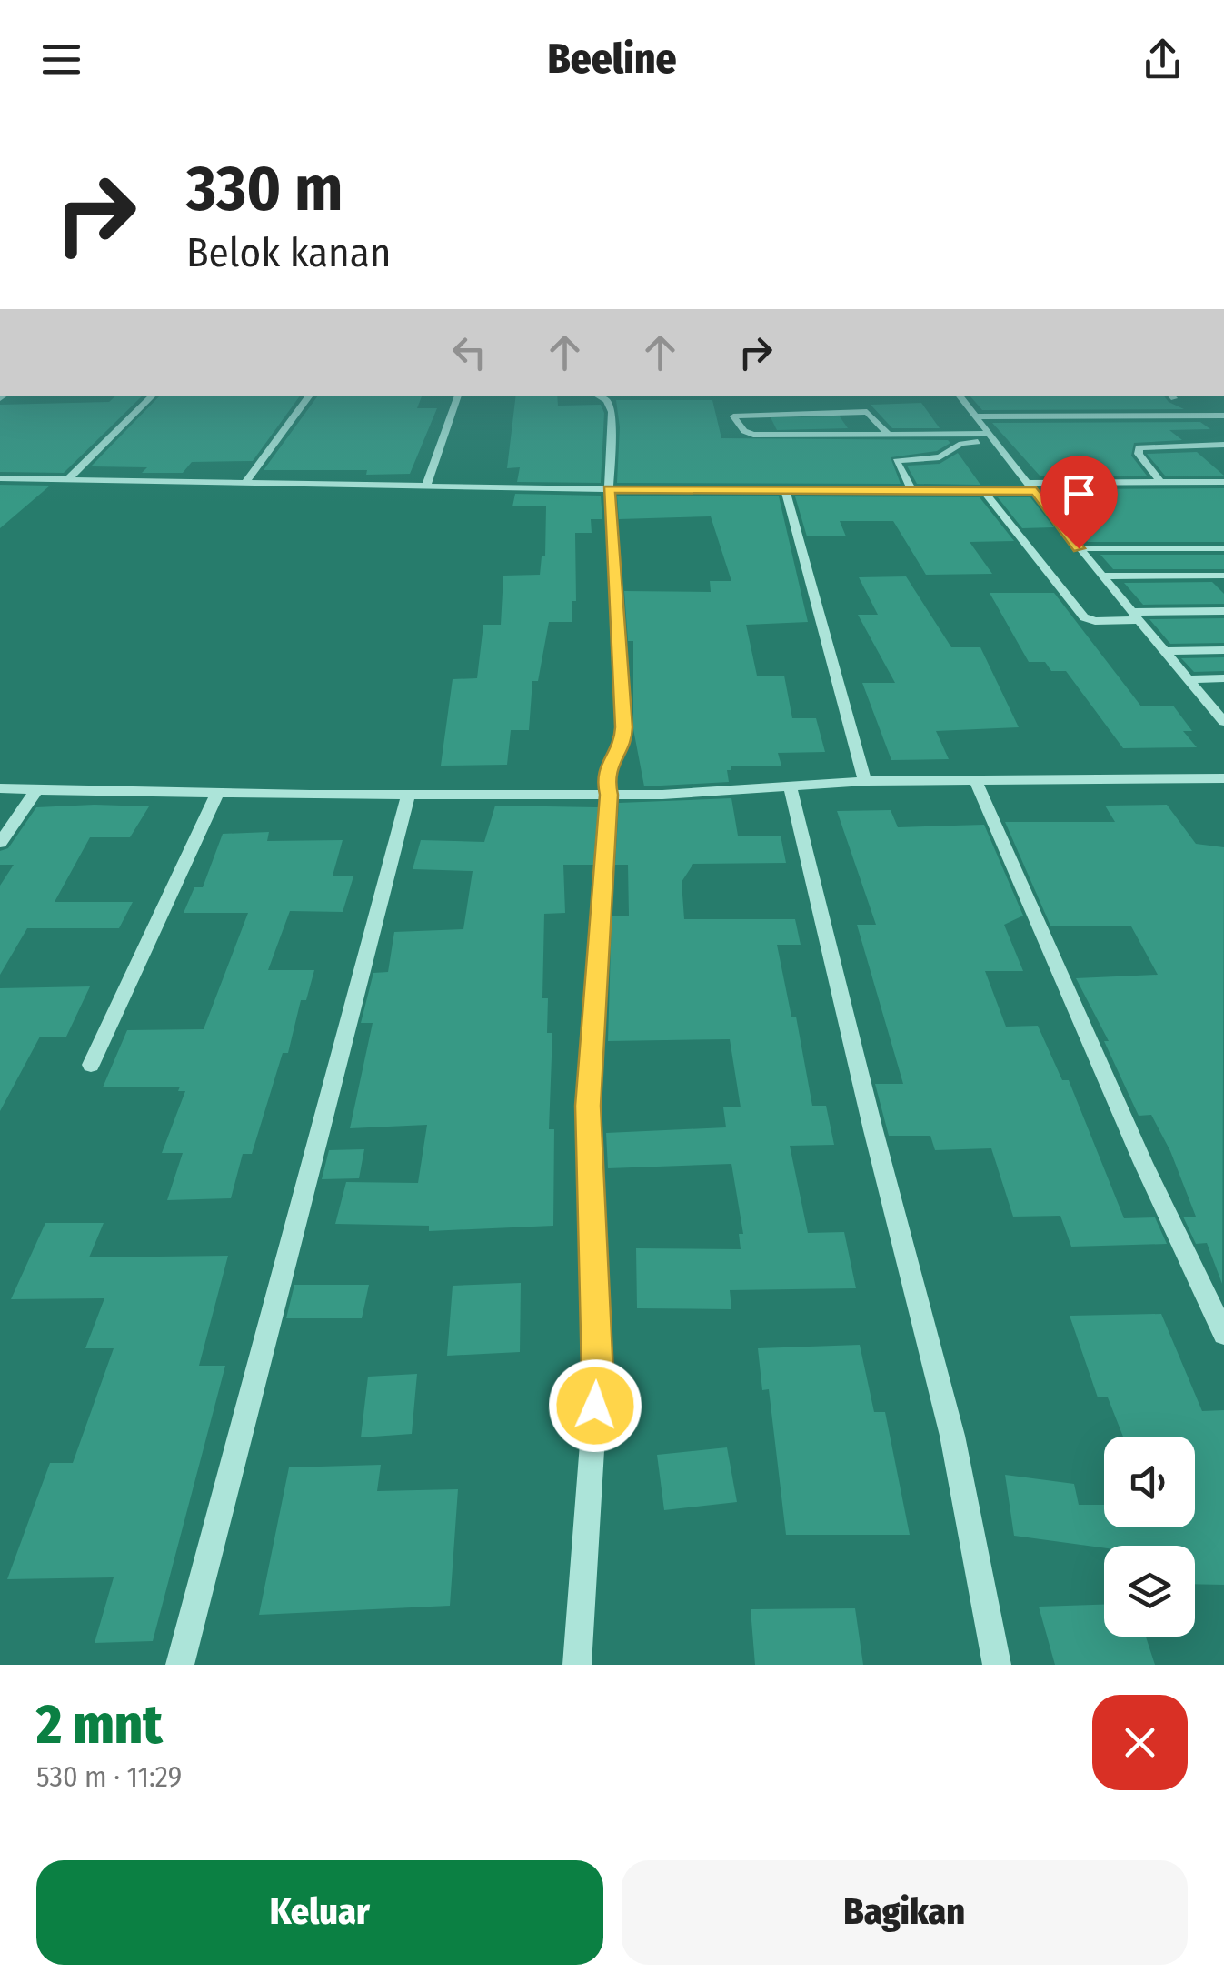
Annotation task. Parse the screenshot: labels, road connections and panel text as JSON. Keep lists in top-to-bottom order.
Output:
{
  "page": {
    "header": "Beeline",
    "turn": ["330 m", "Belok kanan"],
    "heading": ["2 mnt", "530 m · 11:29"],
    "buttons": ["Keluar", "Bagikan"]
  }
}
